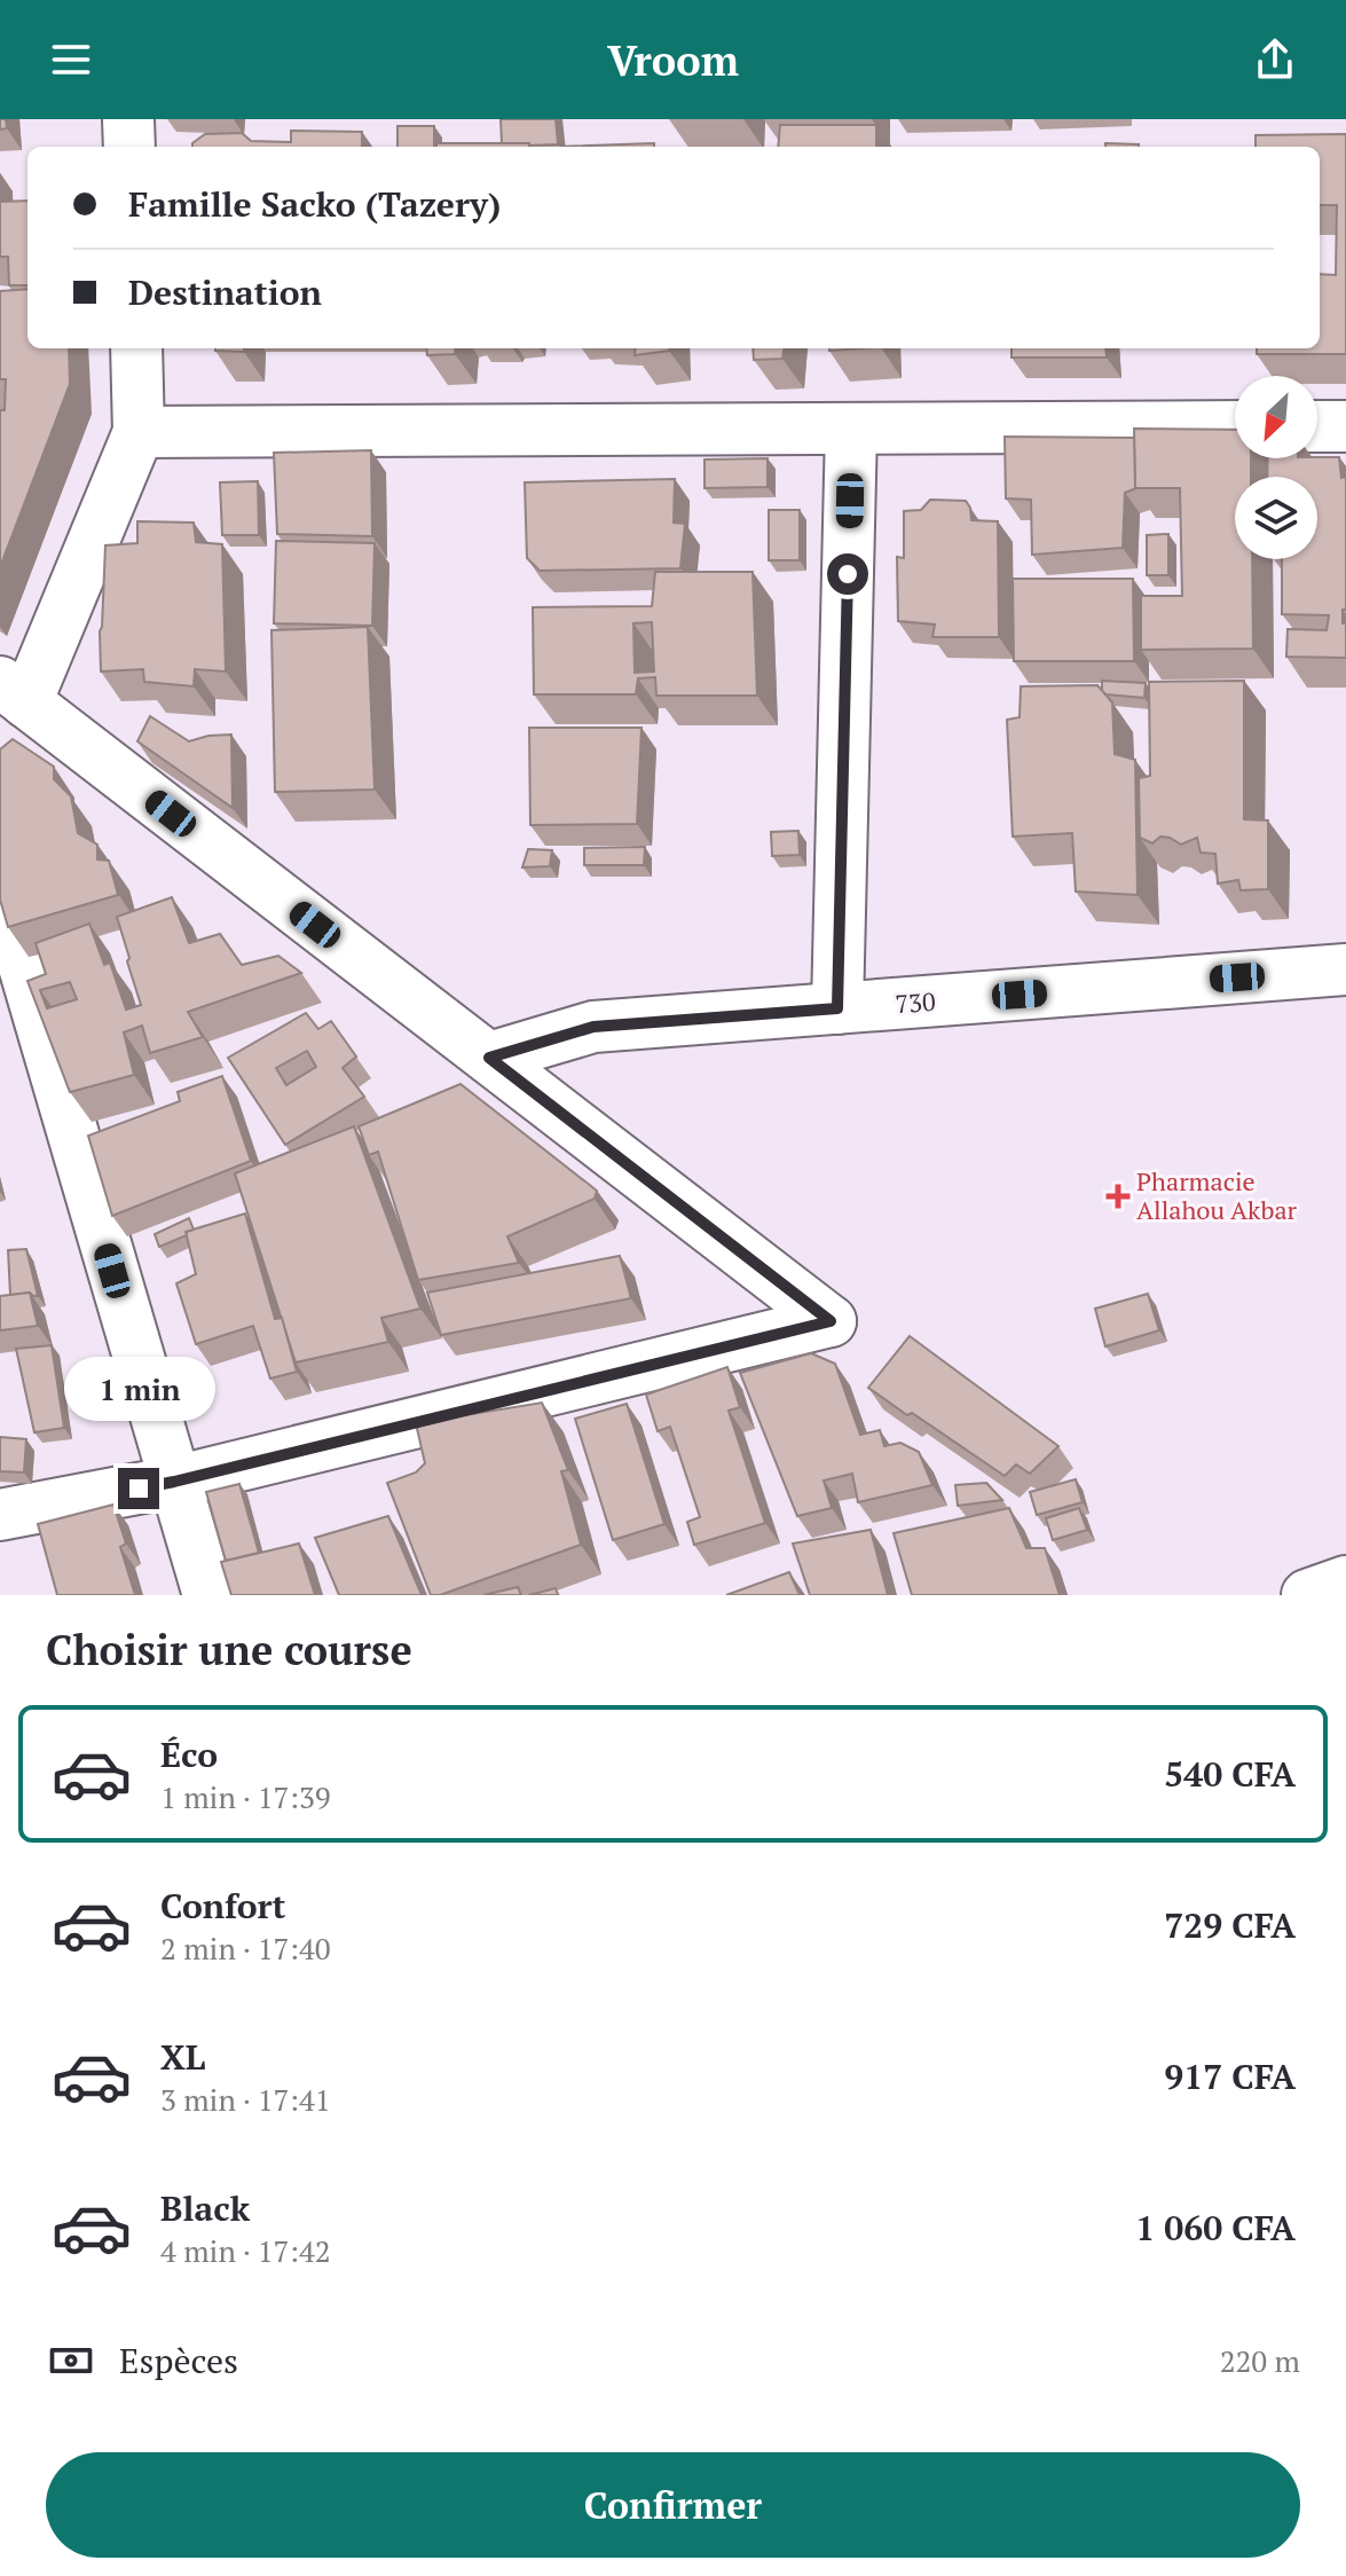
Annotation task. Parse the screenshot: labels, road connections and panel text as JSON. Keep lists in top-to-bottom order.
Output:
{
  "streets": {
    "street": ["730"]
  },
  "places": {
    "health": ["Pharmacie Allahou Akbar"]
  },
  "north": "bottom left",
  "page": {
    "header": "Vroom",
    "banner": ["Famille Sacko (Tazery)", "Destination"],
    "bubble": "1 min",
    "heading": "Choisir une course",
    "list": [
      {
        "name": "Éco",
        "note": "1 min · 17:39",
        "value": "540 CFA"
      },
      {
        "name": "Confort",
        "note": "2 min · 17:40",
        "value": "729 CFA"
      },
      {
        "name": "XL",
        "note": "3 min · 17:41",
        "value": "917 CFA"
      },
      {
        "name": "Black",
        "note": "4 min · 17:42",
        "value": "1 060 CFA"
      }
    ],
    "pay": ["Espèces", "220 m"],
    "buttons": "Confirmer"
  }
}
